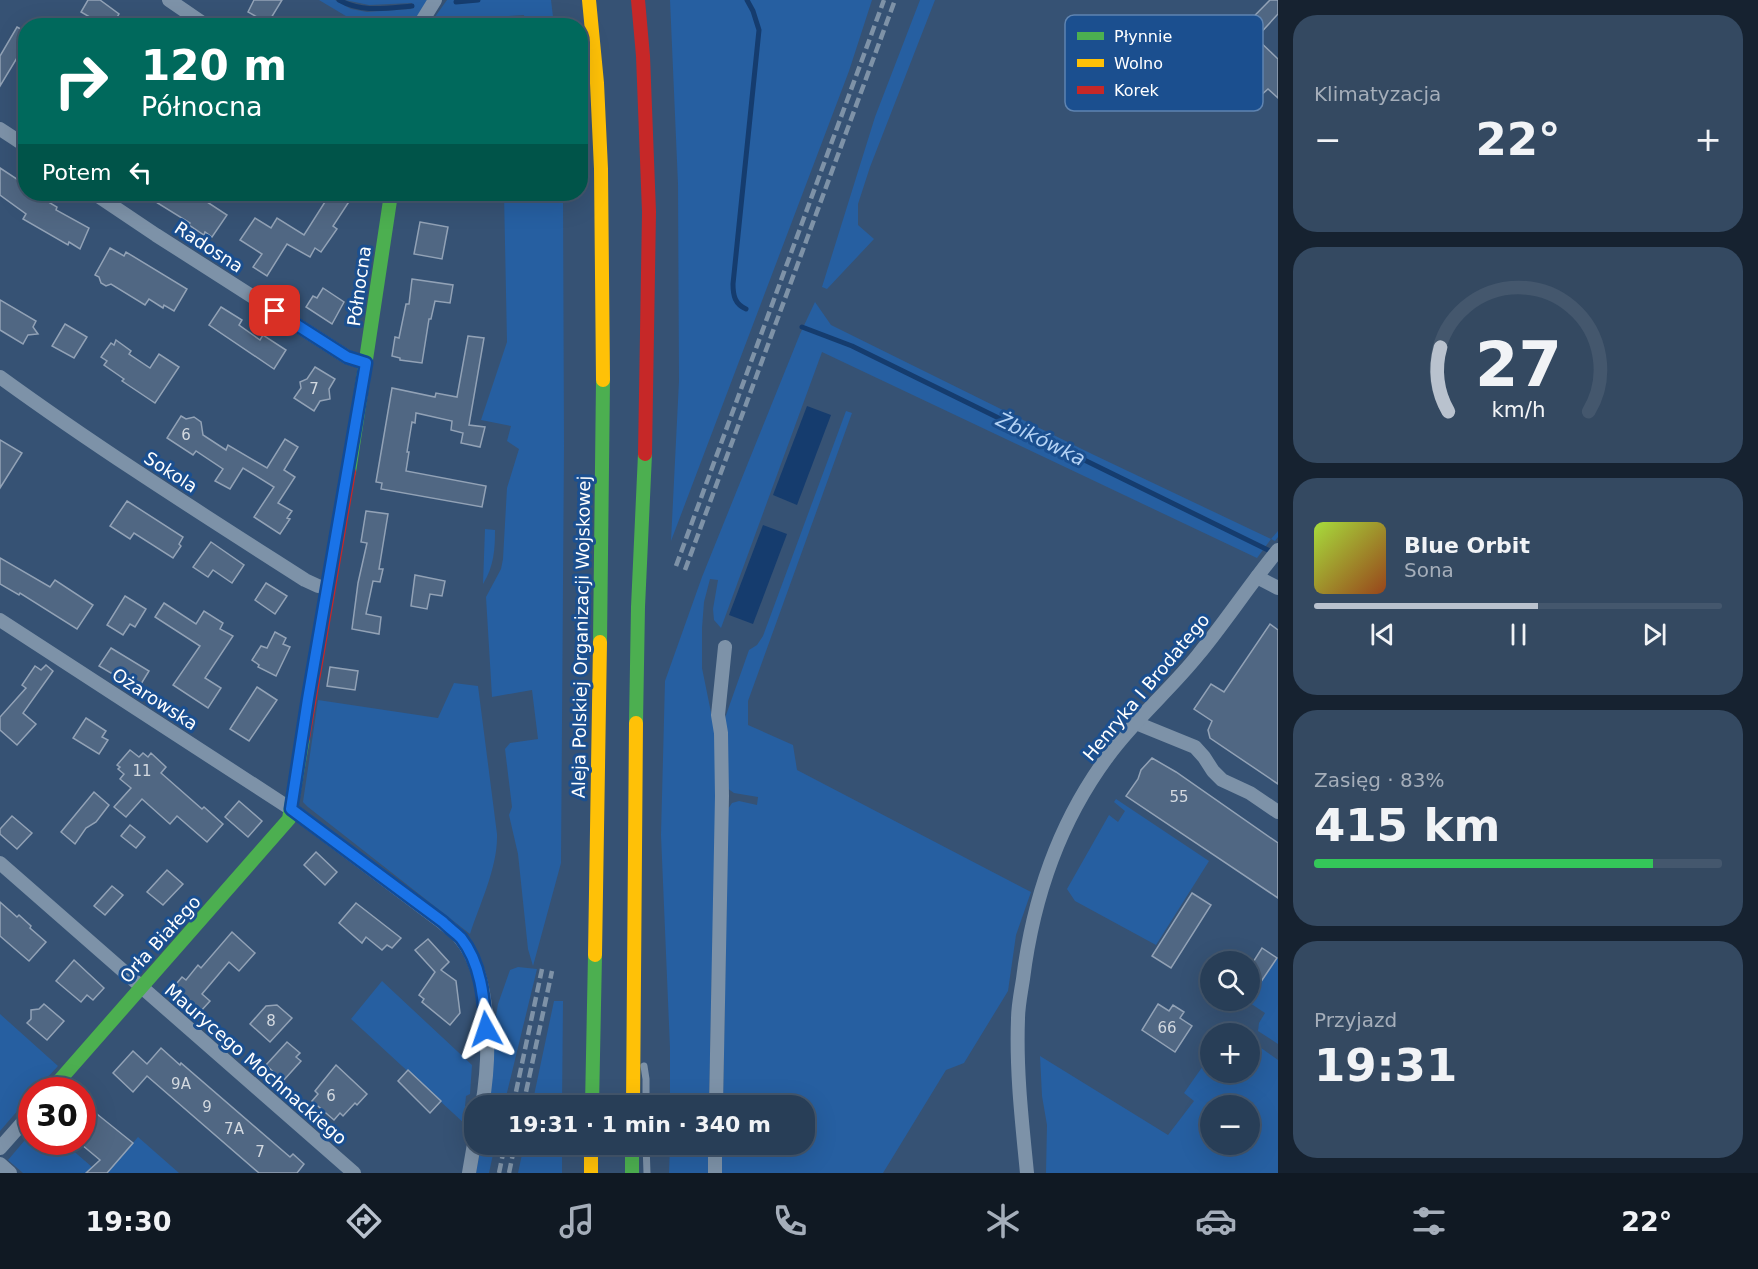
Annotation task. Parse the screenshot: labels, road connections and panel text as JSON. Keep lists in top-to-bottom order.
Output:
{
  "streets": {
    "main road": ["Północna", "Aleja Polskiej Organizacji Wojskowej", "Orła Białego"],
    "street": [
      "Radosna",
      "Sokola",
      "Henryka I Brodatego",
      "Ożarowska",
      "Maurycego Mochnackiego"
    ]
  },
  "crossings": [
    ["Radosna", "Północna"],
    ["Północna", "Sokola"],
    ["Północna", "Ożarowska"],
    ["Północna", "Orła Białego"],
    ["Ożarowska", "Orła Białego"],
    ["Orła Białego", "Maurycego Mochnackiego"]
  ],
  "water": ["Żbikówka"],
  "house_numbers": [
    "7",
    "6",
    "11",
    "55",
    "8",
    "66",
    "9A",
    "6",
    "9",
    "7A",
    "7"
  ],
  "legend": ["Płynnie", "Wolno", "Korek"],
  "page": {
    "tile": [
      "Klimatyzacja",
      ["Zasięg · 83%", "415 km"],
      ["Przyjazd", "19:31"]
    ],
    "turn": ["120 m", "Północna"],
    "heat": ["−", "22°", "+"],
    "then": "Potem",
    "song": ["Blue Orbit", "Sona"],
    "map_buttons": ["+", "−"],
    "limit": "30",
    "trip": "19:31 · 1 min · 340 m",
    "tabs": ["19:30", "22°"],
    "gauge": ["27", "km/h"]
  }
}
